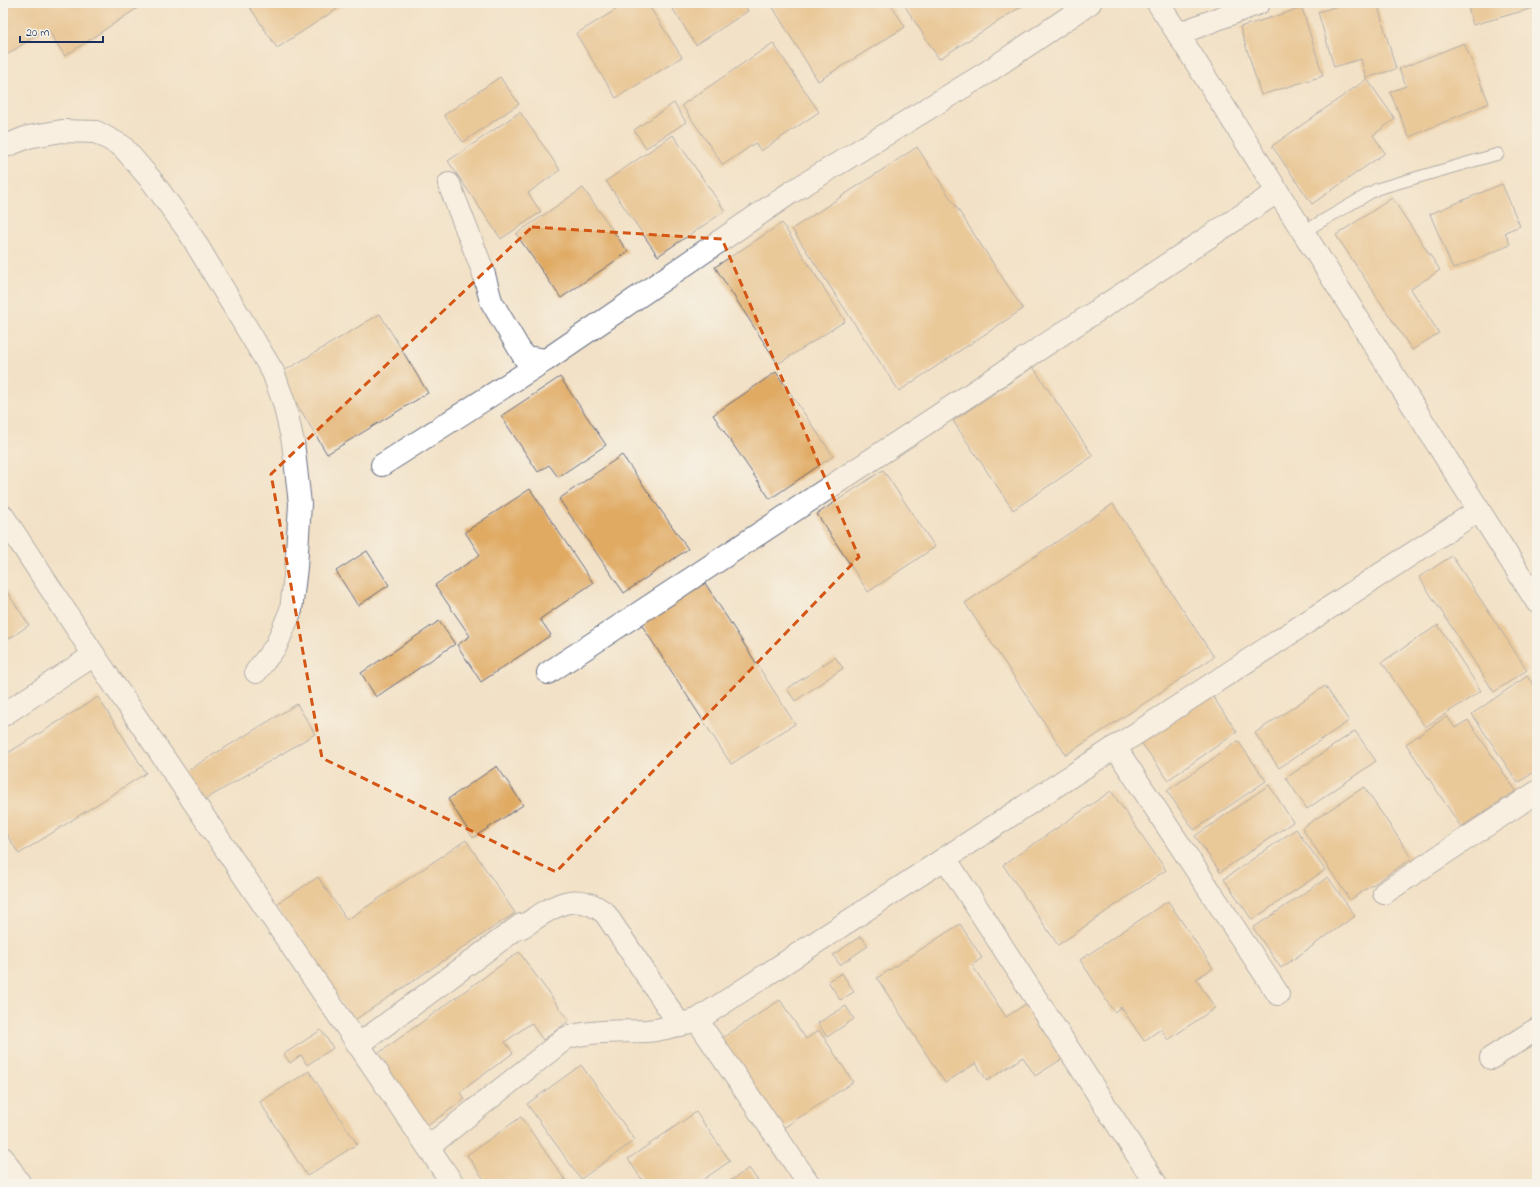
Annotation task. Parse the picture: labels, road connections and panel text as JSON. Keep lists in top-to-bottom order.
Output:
{
  "scale_bar": "20 m"
}
